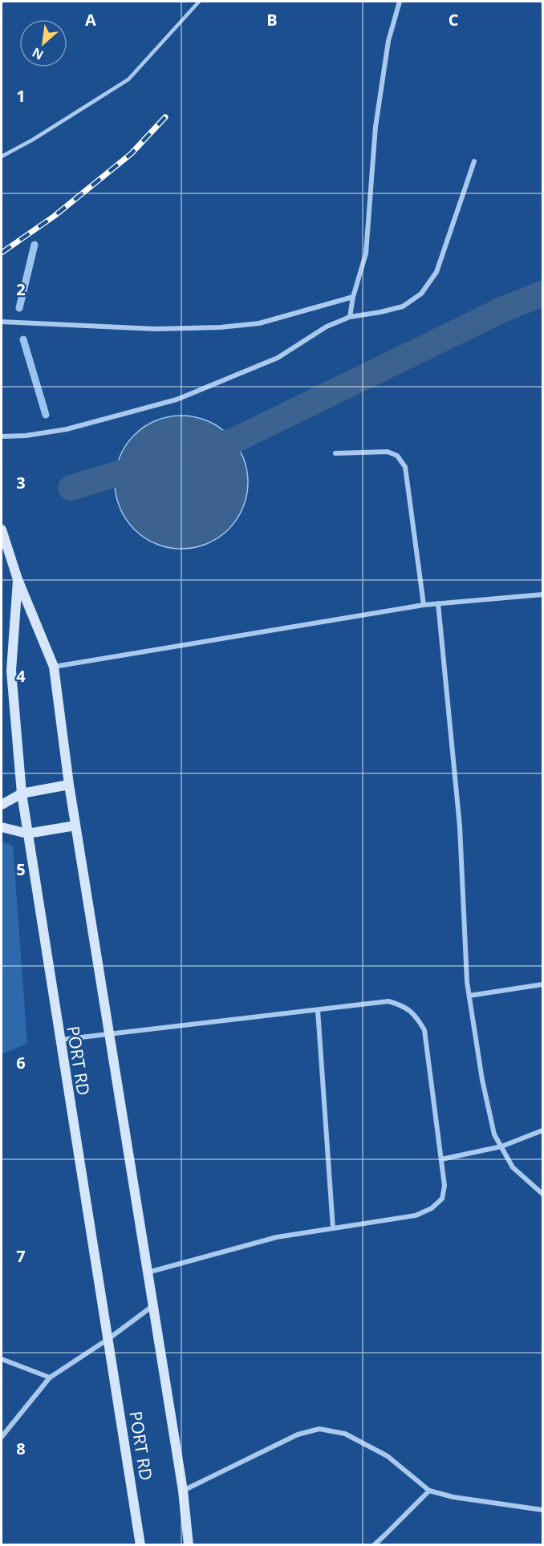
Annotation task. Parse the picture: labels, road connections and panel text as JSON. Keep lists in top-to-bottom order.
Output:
{
  "streets": {
    "main road": ["PORT RD"]
  },
  "north": "bottom left",
  "grid": {
    "columns": ["A", "B", "C"],
    "rows": [
      "1",
      "2",
      "3",
      "4",
      "5",
      "6",
      "7",
      "8"
    ]
  }
}
